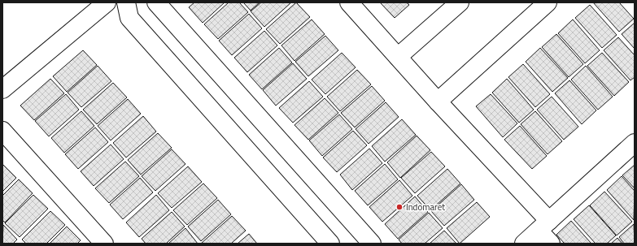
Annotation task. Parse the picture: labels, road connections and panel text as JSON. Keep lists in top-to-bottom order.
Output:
{
  "places": ["Indomaret"]
}
